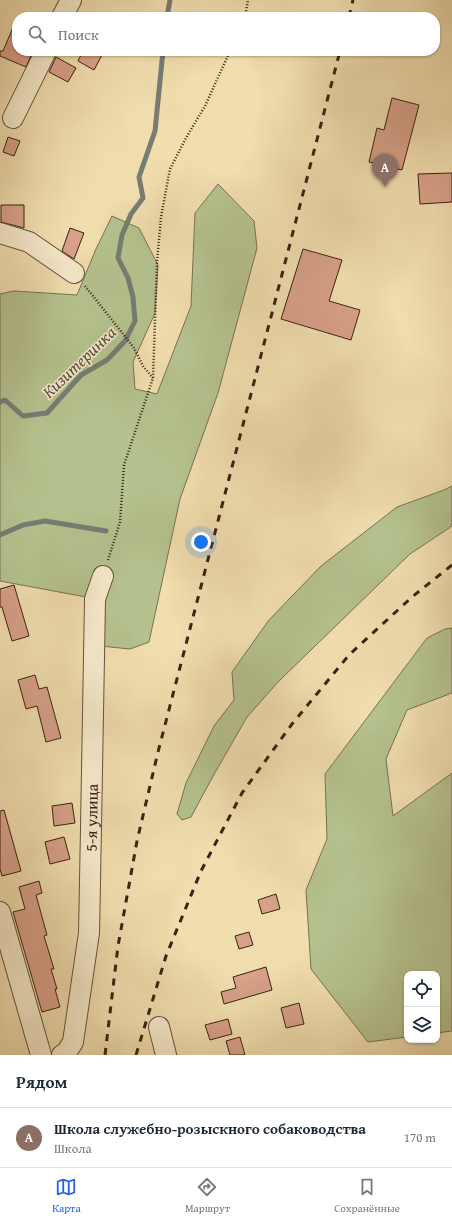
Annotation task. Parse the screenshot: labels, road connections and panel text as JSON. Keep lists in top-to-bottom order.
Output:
{
  "streets": {
    "street": ["5-я улица"]
  },
  "water": ["Кизитеринка"],
  "page": {
    "search": "Поиск",
    "pins": "A",
    "heading": "Рядом",
    "list": [
      {
        "mark": "A",
        "name": "Школа служебно-розыскного собаководства",
        "note": "Школа",
        "value": "170 m"
      }
    ],
    "nav": ["Карта", "Маршрут", "Сохранённые"]
  }
}
